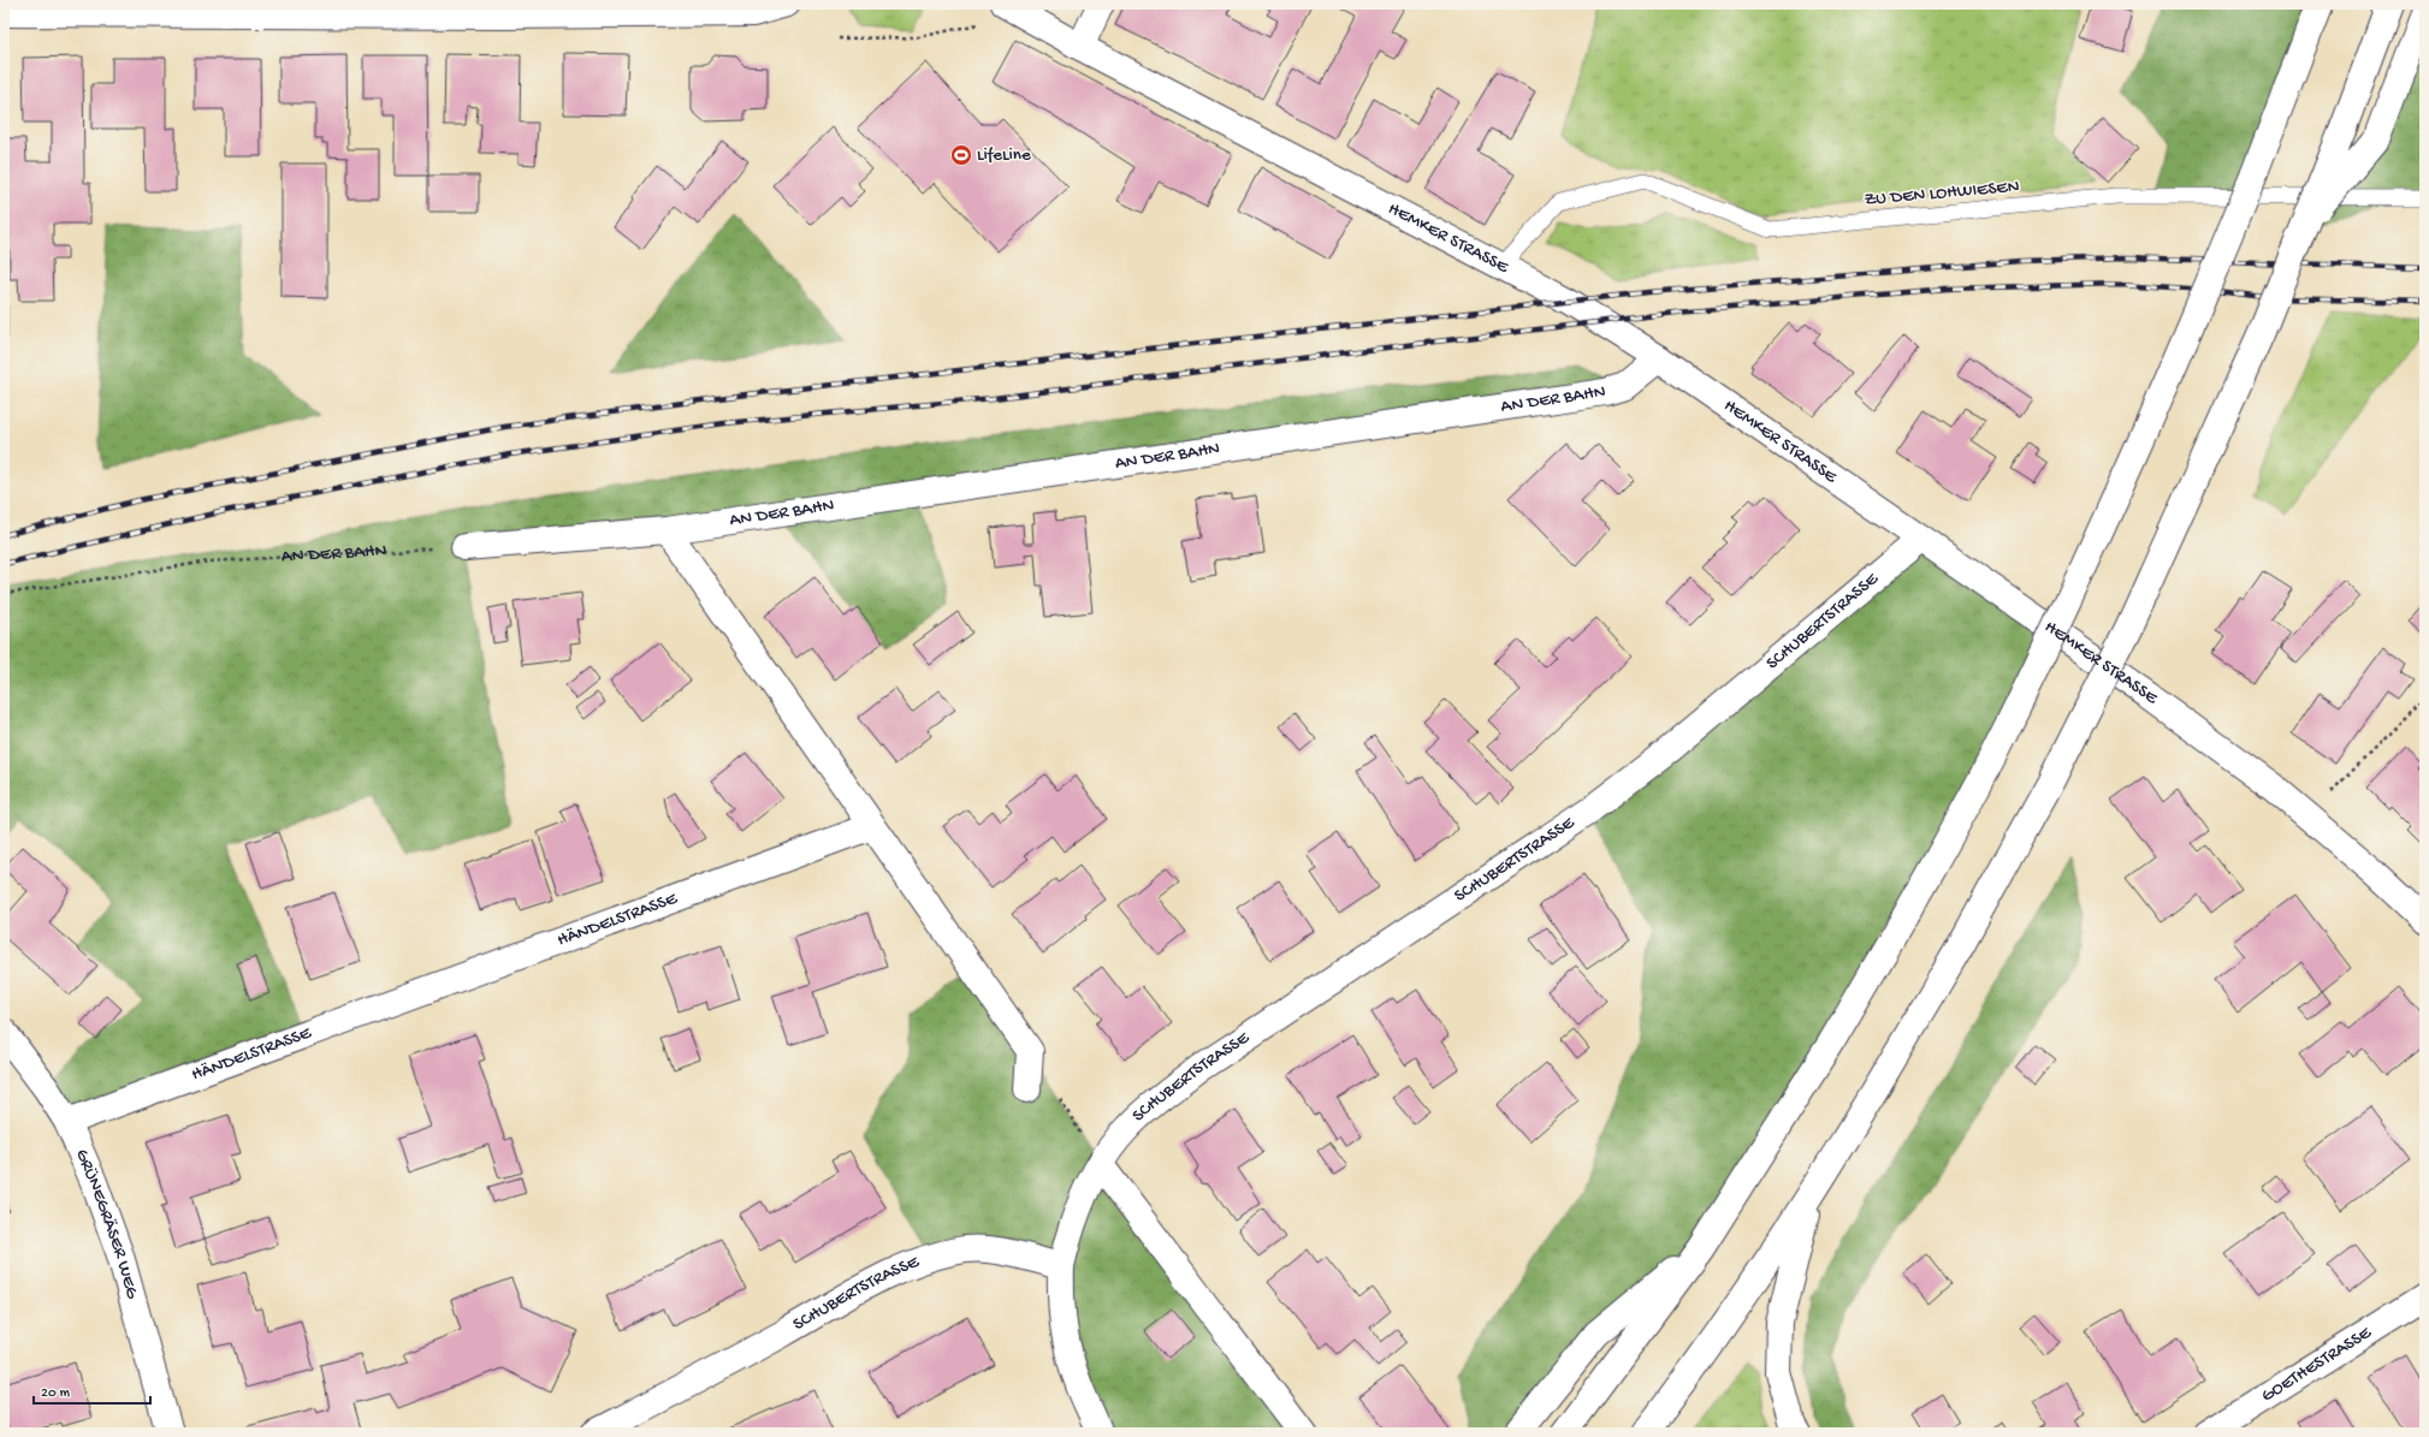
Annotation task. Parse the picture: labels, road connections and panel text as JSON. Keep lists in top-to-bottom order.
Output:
{
  "streets": {
    "main road": [
      "HEMKER STRASSE",
      "AN DER BAHN",
      "SCHUBERTSTRASSE",
      "HÄNDELSTRASSE",
      "GRÜNEGRÄSER WEG",
      "GOETHESTRASSE"
    ],
    "lane": ["ZU DEN LOHWIESEN"]
  },
  "crossings": [
    ["ZU DEN LOHWIESEN", "HEMKER STRASSE"],
    ["HEMKER STRASSE", "AN DER BAHN"],
    ["HEMKER STRASSE", "SCHUBERTSTRASSE"],
    ["HÄNDELSTRASSE", "GRÜNEGRÄSER WEG"]
  ],
  "places": {
    "sports": ["LifeLine"]
  },
  "scale_bar": "20 m"
}
